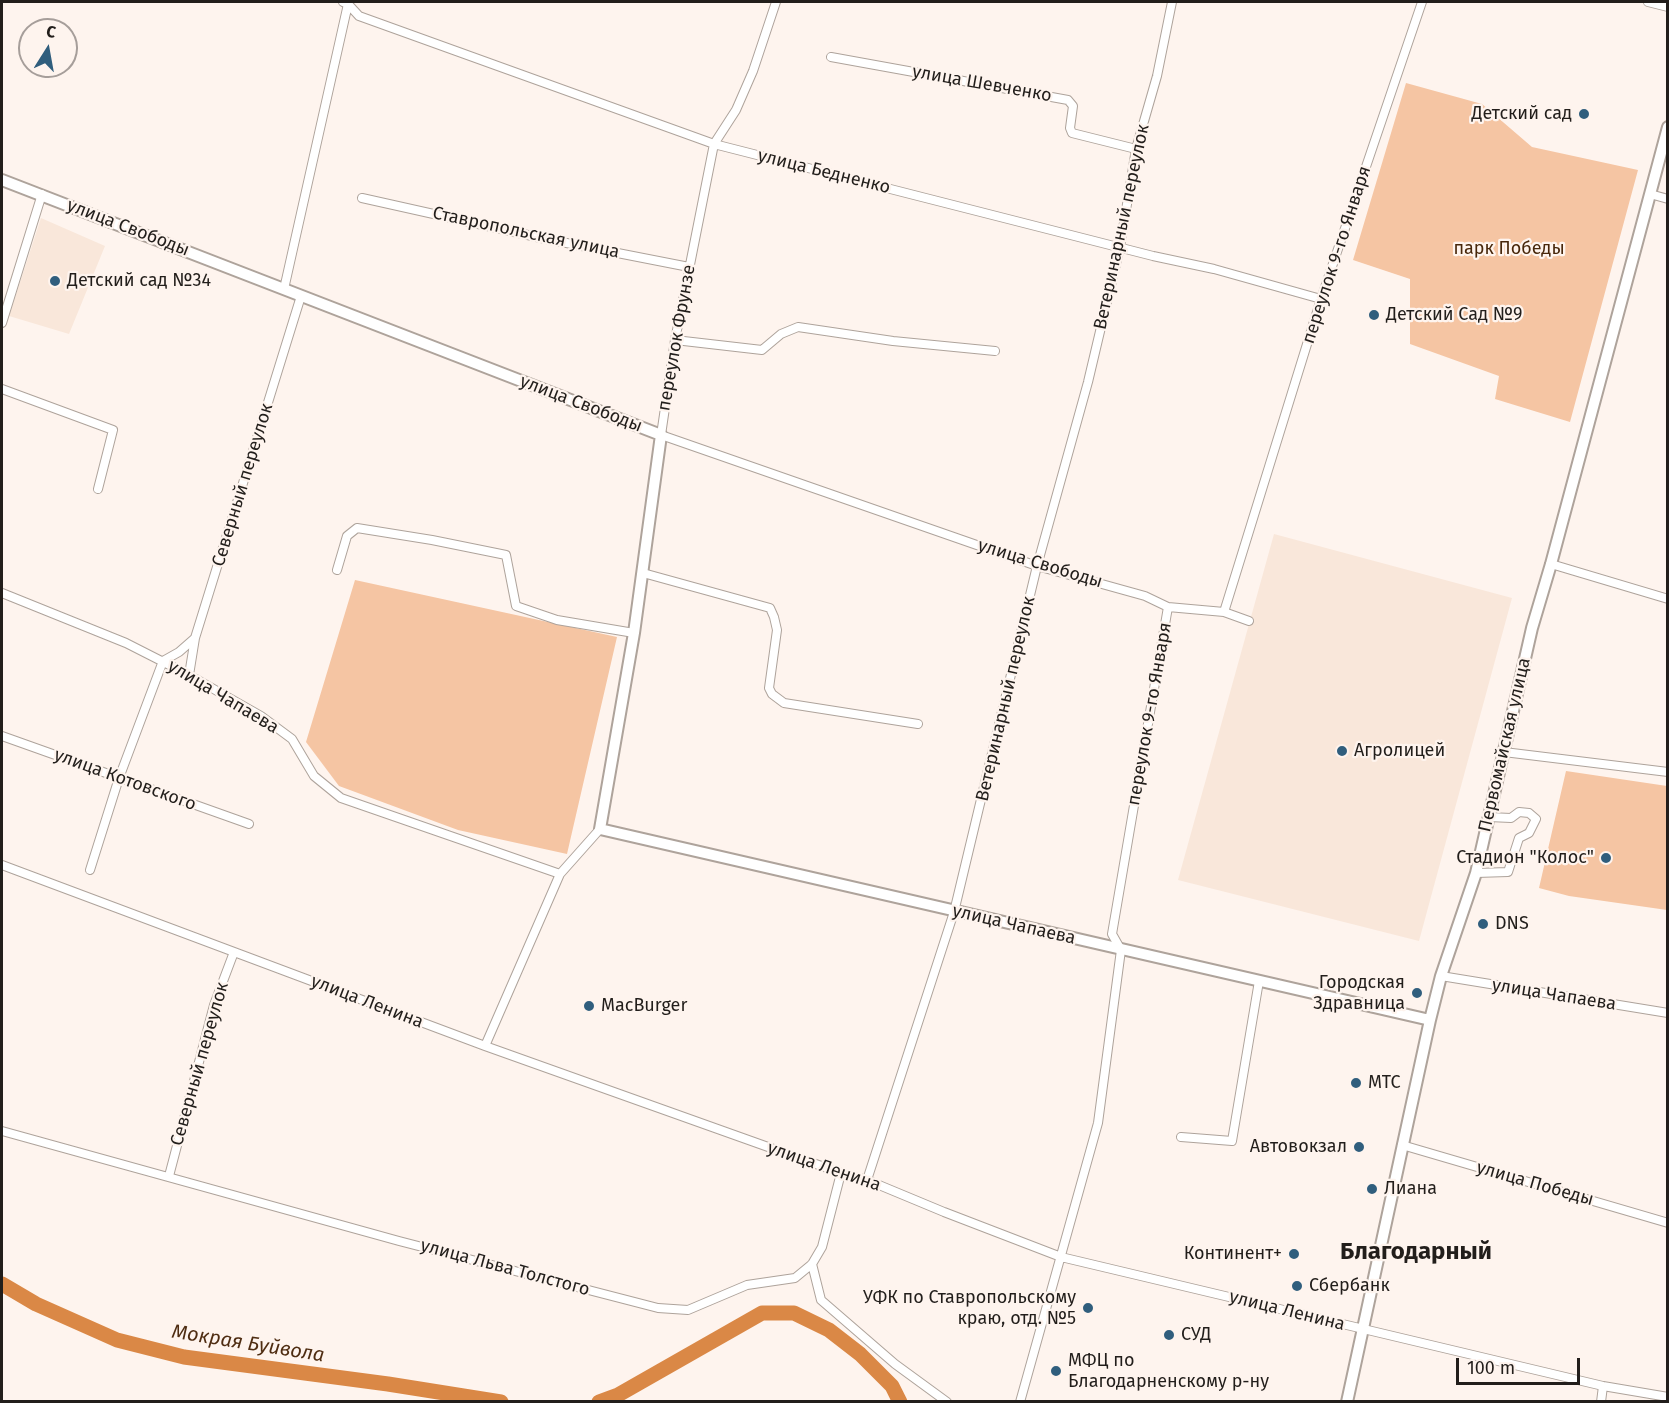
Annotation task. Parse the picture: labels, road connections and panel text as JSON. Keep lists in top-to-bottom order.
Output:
{
  "streets": {
    "main road": [
      "улица Свободы",
      "переулок Фрунзе",
      "улица Чапаева",
      "Первомайская улица"
    ],
    "street": [
      "улица Шевченко",
      "улица Бедненко",
      "Ветеринарный переулок",
      "Ставропольская улица",
      "переулок 9-го Января",
      "Северный переулок",
      "улица Котовского",
      "улица Ленина",
      "улица Победы",
      "улица Льва Толстого"
    ]
  },
  "crossings": [
    ["улица Шевченко", "Ветеринарный переулок"],
    ["улица Бедненко", "Ветеринарный переулок"],
    ["улица Бедненко", "переулок 9-го Января"],
    ["улица Бедненко", "переулок Фрунзе"],
    ["Ветеринарный переулок", "улица Свободы"],
    ["Ветеринарный переулок", "улица Чапаева"],
    ["Ветеринарный переулок", "улица Ленина"],
    ["улица Свободы", "переулок 9-го Января"],
    ["улица Свободы", "переулок Фрунзе"],
    ["улица Свободы", "Северный переулок"],
    ["Ставропольская улица", "переулок Фрунзе"],
    ["переулок 9-го Января", "улица Чапаева"],
    ["переулок 9-го Января", "улица Ленина"],
    ["переулок Фрунзе", "улица Чапаева"],
    ["Северный переулок", "улица Чапаева"],
    ["Северный переулок", "улица Ленина"],
    ["Северный переулок", "улица Льва Толстого"],
    ["улица Чапаева", "Первомайская улица"],
    ["Первомайская улица", "улица Ленина"],
    ["Первомайская улица", "улица Победы"]
  ],
  "districts": ["Благодарный"],
  "water": ["Мокрая Буйвола"],
  "parks": ["парк Победы"],
  "places": [
    "Детский сад",
    "Детский сад №34",
    "Детский Сад №9",
    "Агролицей",
    "Стадион \"Колос\"",
    "DNS",
    "Городская Здравница",
    "MacBurger",
    "МТС",
    "Автовокзал",
    "Лиана",
    "Континент+",
    "Сбербанк",
    "УФК по Ставропольскому краю, отд. №5",
    "СУД",
    "МФЦ по Благодарненскому р-ну"
  ],
  "scale_bar": "100 m",
  "north": "top"
}
